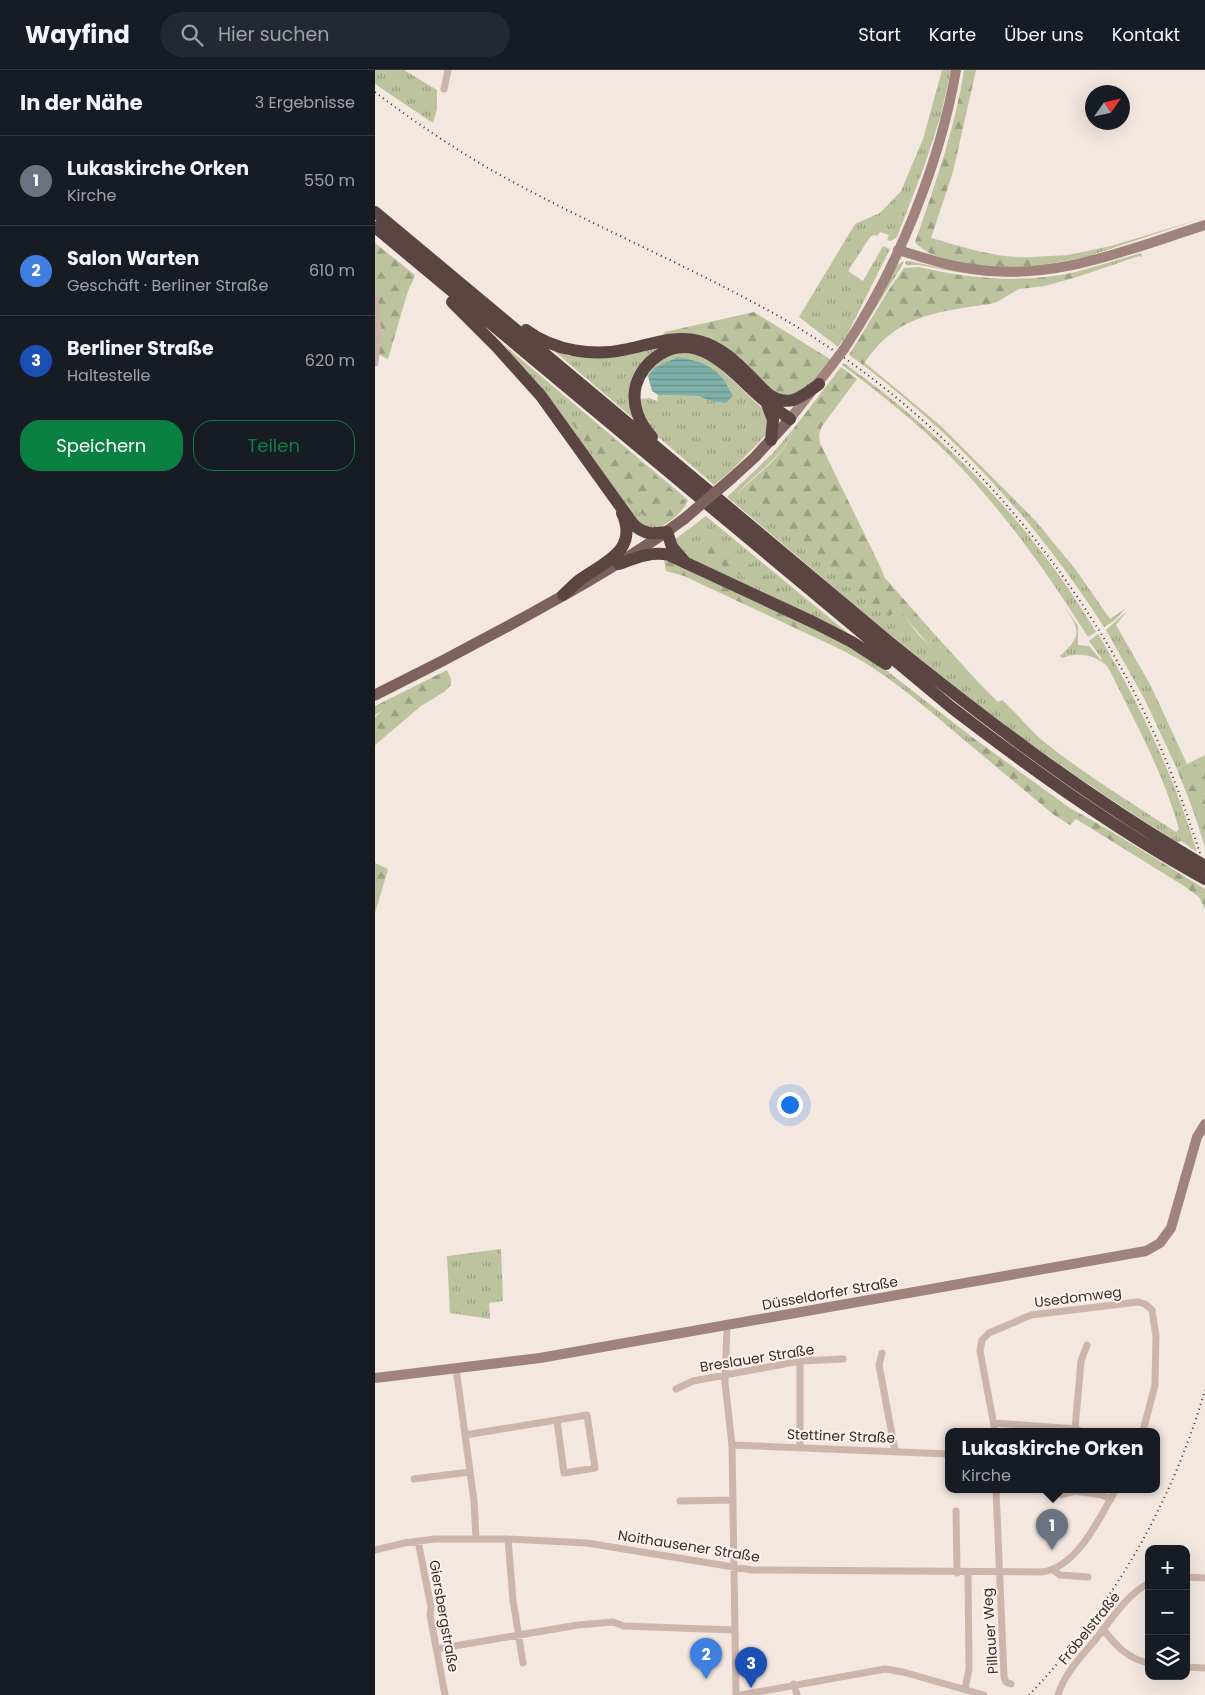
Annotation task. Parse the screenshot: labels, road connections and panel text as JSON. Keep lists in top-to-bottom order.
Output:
{
  "streets": {
    "street": [
      "Düsseldorfer Straße",
      "Usedomweg",
      "Breslauer Straße",
      "Stettiner Straße",
      "Noithausener Straße",
      "Giersbergstraße",
      "Fröbelstraße",
      "Pillauer Weg"
    ]
  },
  "crossings": [
    ["Noithausener Straße", "Giersbergstraße"],
    ["Noithausener Straße", "Pillauer Weg"]
  ],
  "north": "top right",
  "page": {
    "header": "Wayfind",
    "search": "Hier suchen",
    "nav": [
      "Start",
      "Karte",
      "Über uns",
      "Kontakt"
    ],
    "heading": ["In der Nähe", "3 Ergebnisse"],
    "list": [
      {
        "mark": "1",
        "name": "Lukaskirche Orken",
        "note": "Kirche",
        "value": "550 m"
      },
      {
        "mark": "2",
        "name": "Salon Warten",
        "note": "Geschäft · Berliner Straße",
        "value": "610 m"
      },
      {
        "mark": "3",
        "name": "Berliner Straße",
        "note": "Haltestelle",
        "value": "620 m"
      }
    ],
    "buttons": ["Speichern", "Teilen"],
    "popup": ["Lukaskirche Orken", "Kirche"],
    "pins": ["1", "2", "3"],
    "map_buttons": ["+", "−"]
  }
}
